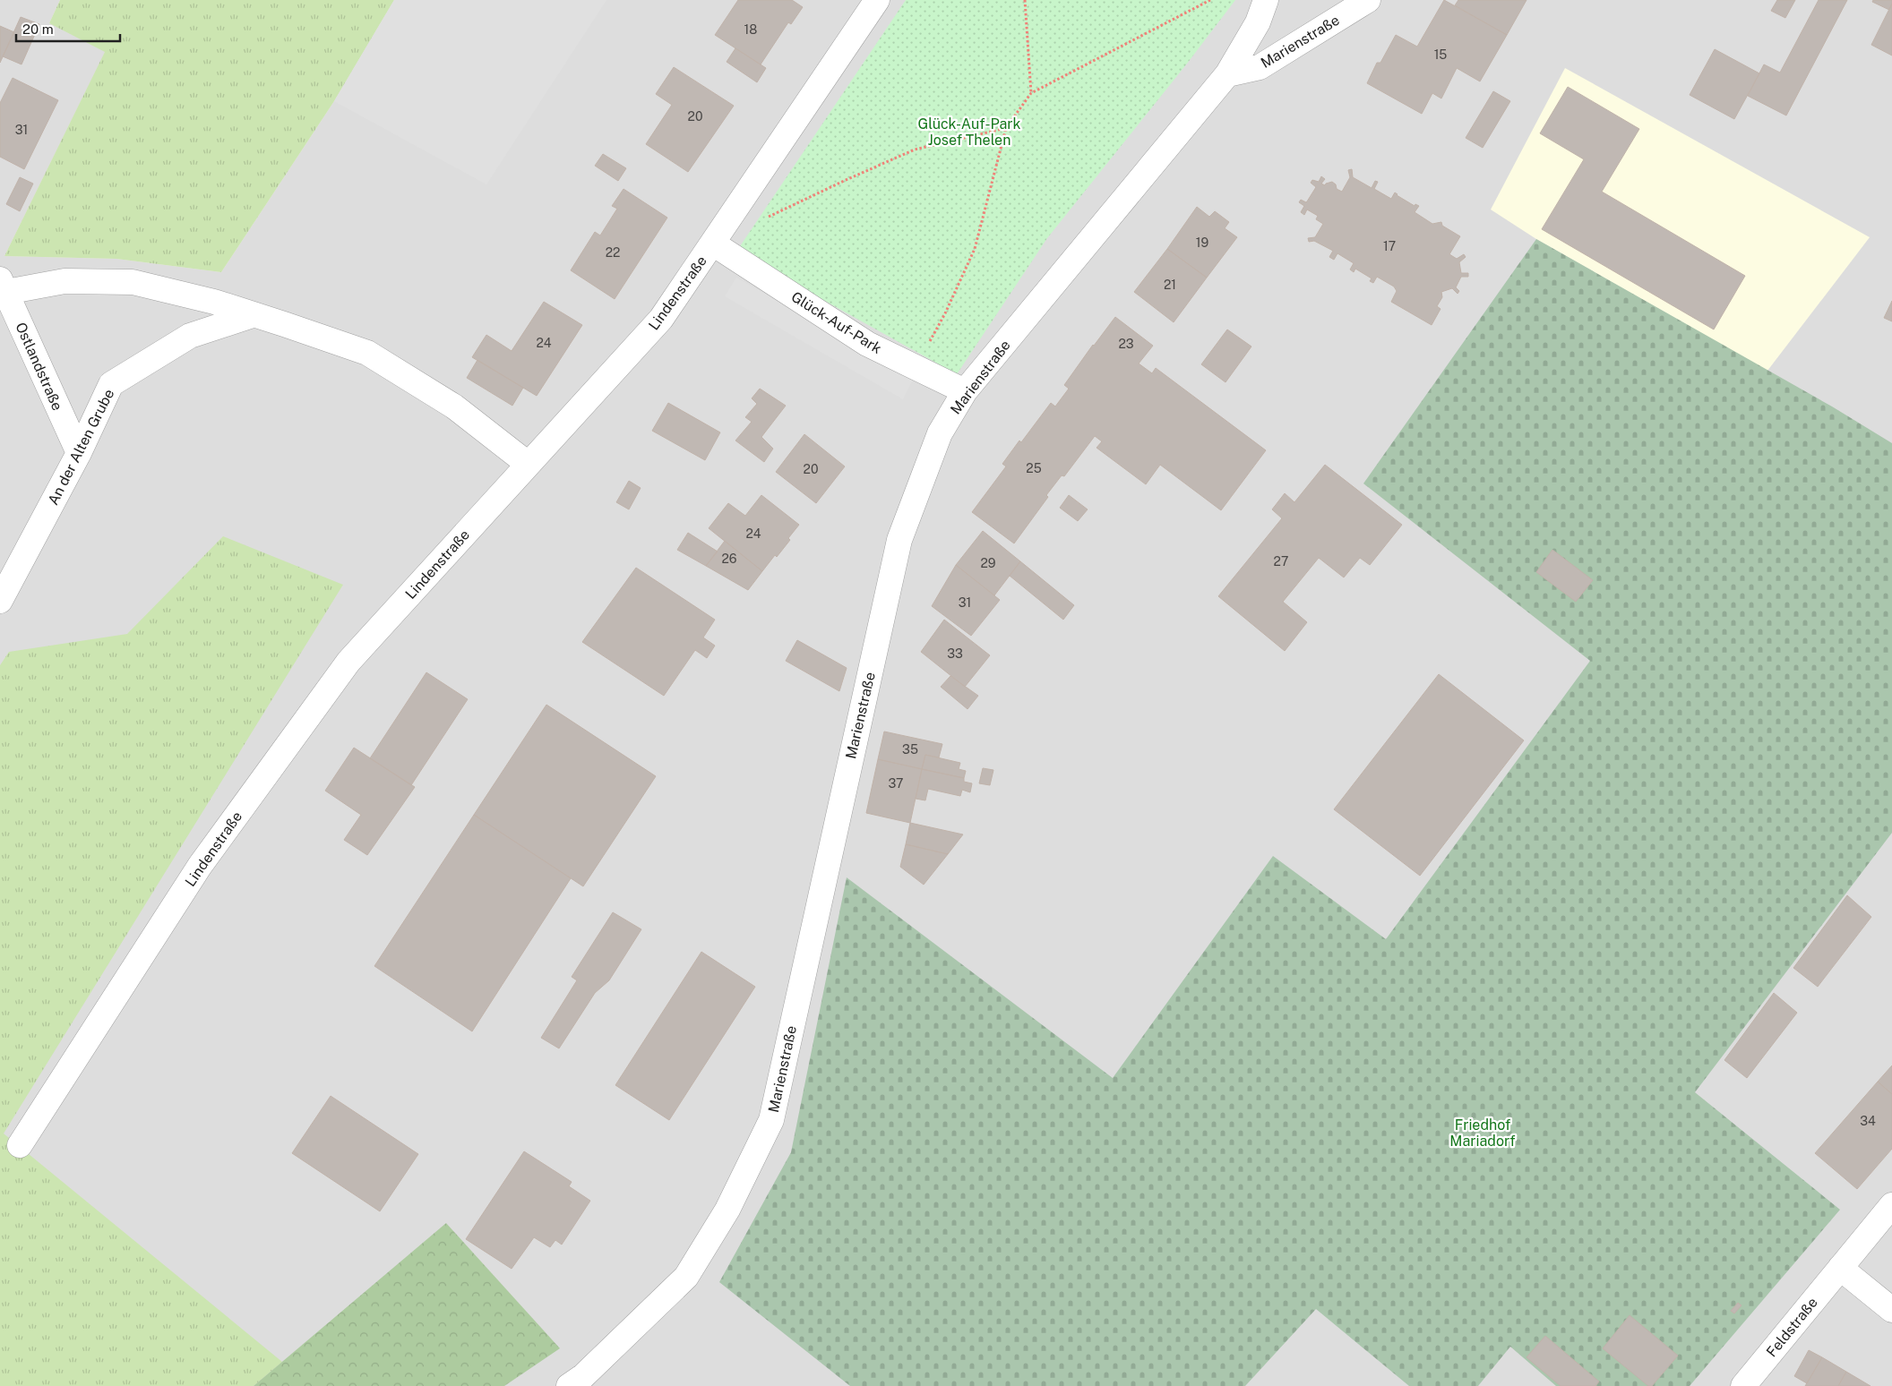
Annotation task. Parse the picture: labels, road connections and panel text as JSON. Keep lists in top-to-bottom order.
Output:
{
  "streets": {
    "street": [
      "Marienstraße",
      "Lindenstraße",
      "Glück-Auf-Park",
      "Ostlandstraße",
      "An der Alten Grube",
      "Feldstraße"
    ]
  },
  "crossings": [
    ["Marienstraße", "Glück-Auf-Park"],
    ["Lindenstraße", "Glück-Auf-Park"],
    ["Ostlandstraße", "An der Alten Grube"]
  ],
  "parks": ["Glück-Auf-Park Josef Thelen", "Friedhof Mariadorf"],
  "house_numbers": [
    "18",
    "15",
    "20",
    "31",
    "19",
    "17",
    "22",
    "21",
    "24",
    "23",
    "25",
    "20",
    "24",
    "26",
    "27",
    "29",
    "31",
    "33",
    "35",
    "37",
    "34"
  ],
  "scale_bar": "20 m"
}
